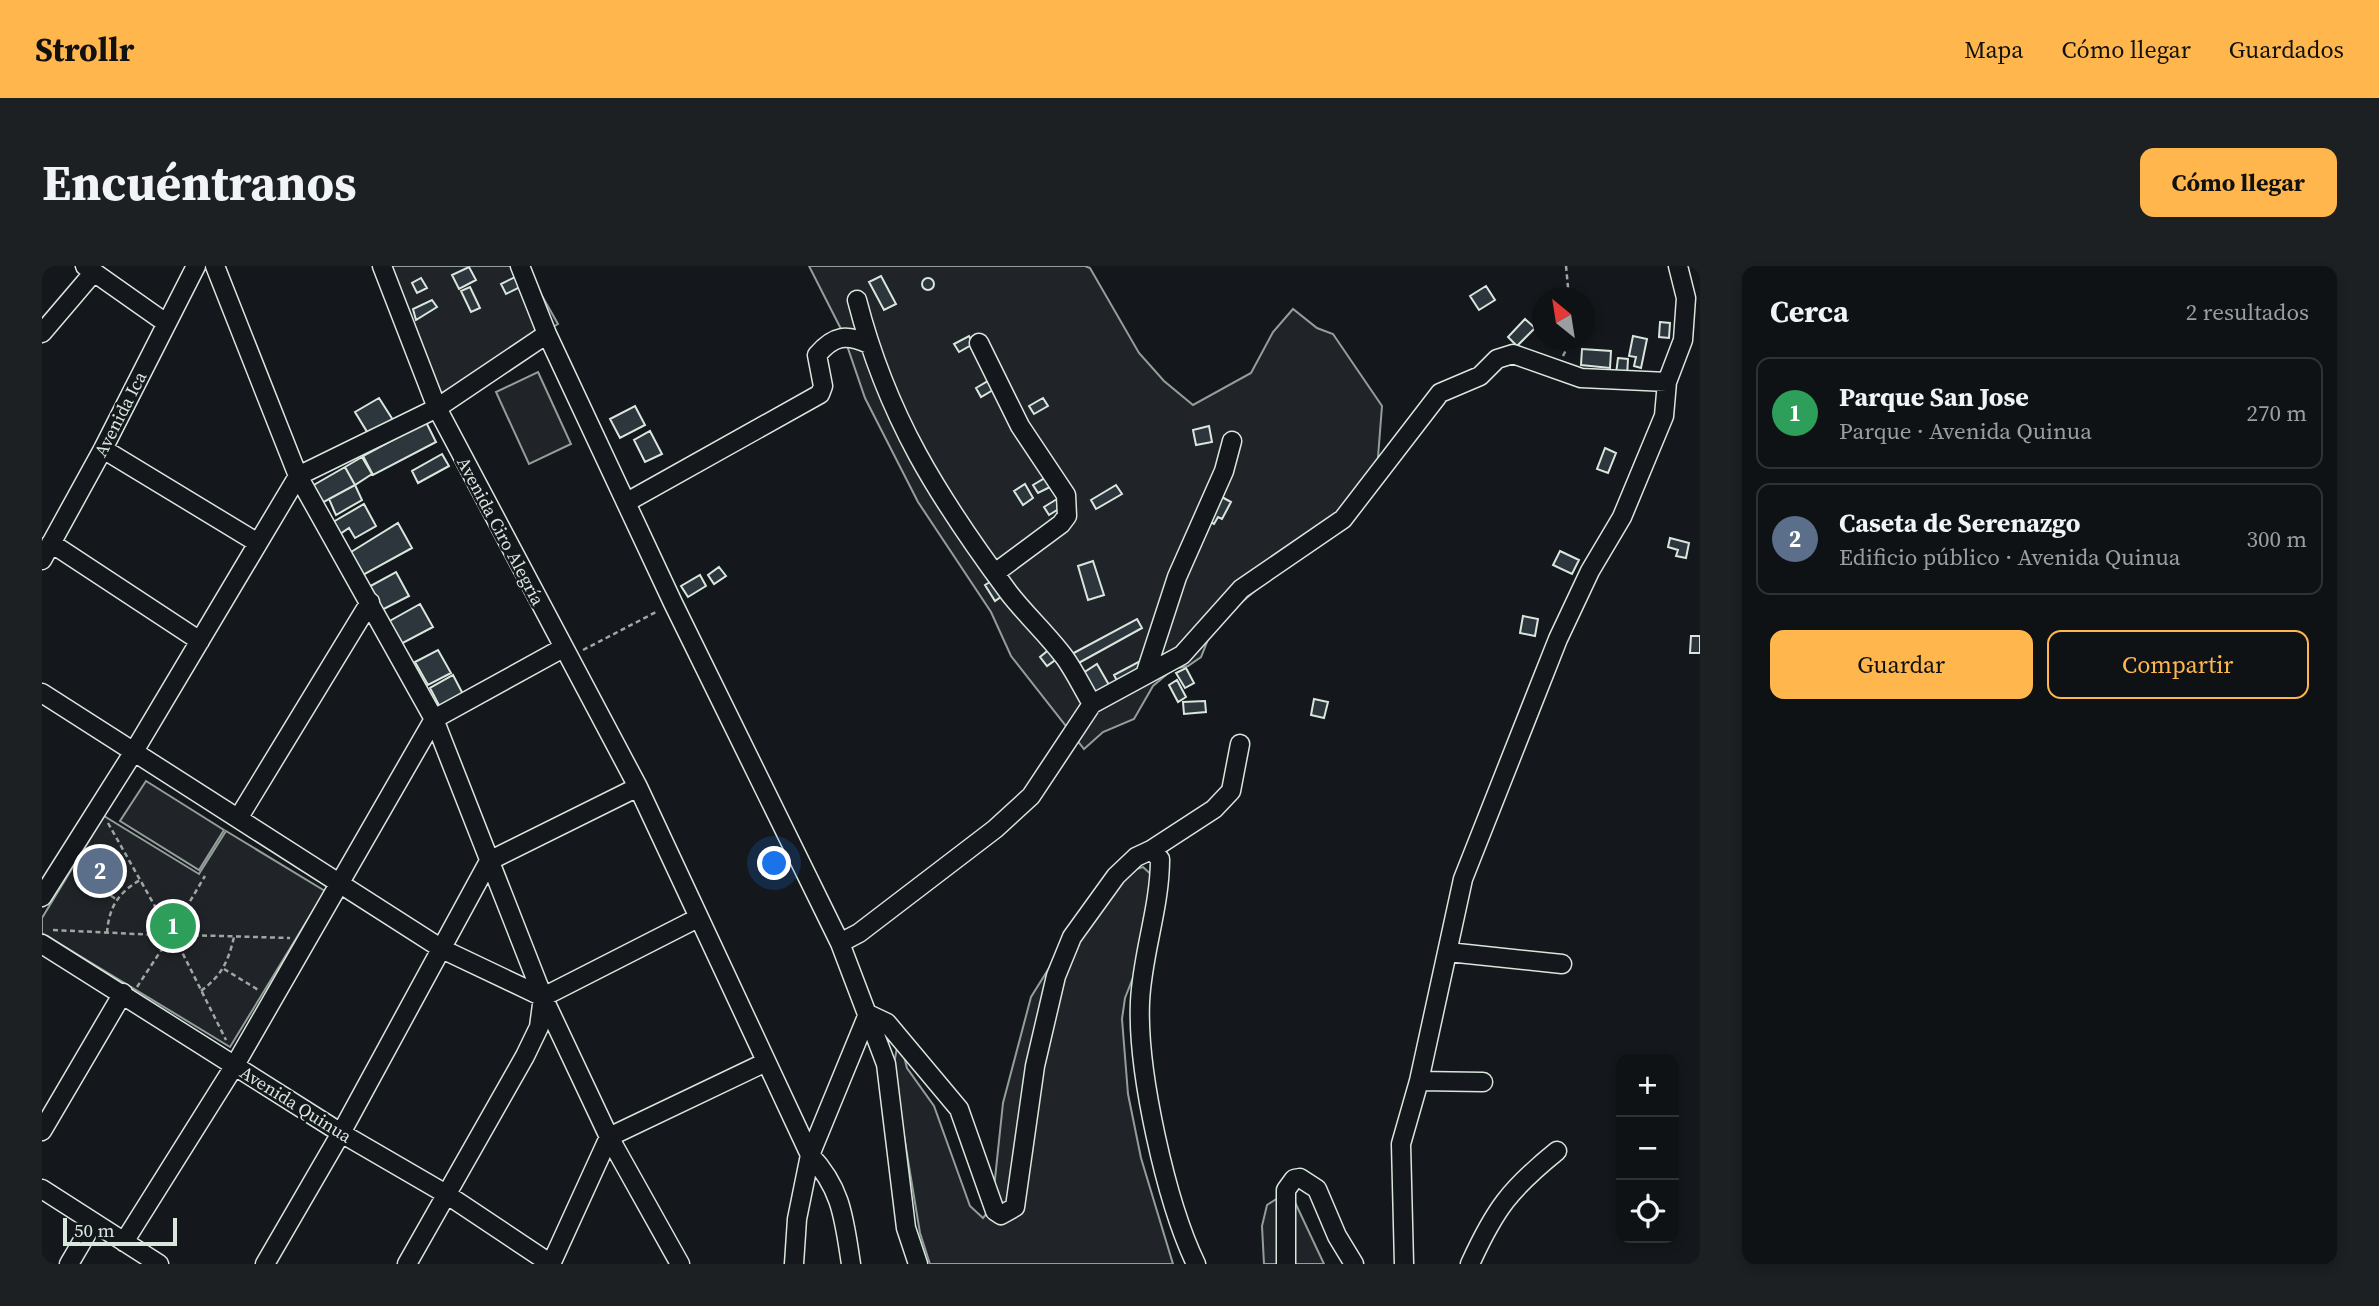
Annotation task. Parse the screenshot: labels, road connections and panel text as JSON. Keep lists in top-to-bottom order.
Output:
{
  "streets": {
    "street": ["Avenida Ica", "Avenida Ciro Alegría", "Avenida Quinua"]
  },
  "scale_bar": "50 m",
  "north": "top left",
  "page": {
    "header": "Strollr",
    "nav": ["Mapa", "Cómo llegar", "Guardados"],
    "buttons": [
      "Cómo llegar",
      ["Guardar", "Compartir"]
    ],
    "title": "Encuéntranos",
    "heading": ["Cerca", "2 resultados"],
    "list": [
      {
        "mark": "1",
        "name": "Parque San Jose",
        "note": "Parque · Avenida Quinua",
        "value": "270 m"
      },
      {
        "mark": "2",
        "name": "Caseta de Serenazgo",
        "note": "Edificio público · Avenida Quinua",
        "value": "300 m"
      }
    ],
    "pins": ["2", "1"],
    "map_buttons": ["+", "−"],
    "scale": "50 m"
  }
}
